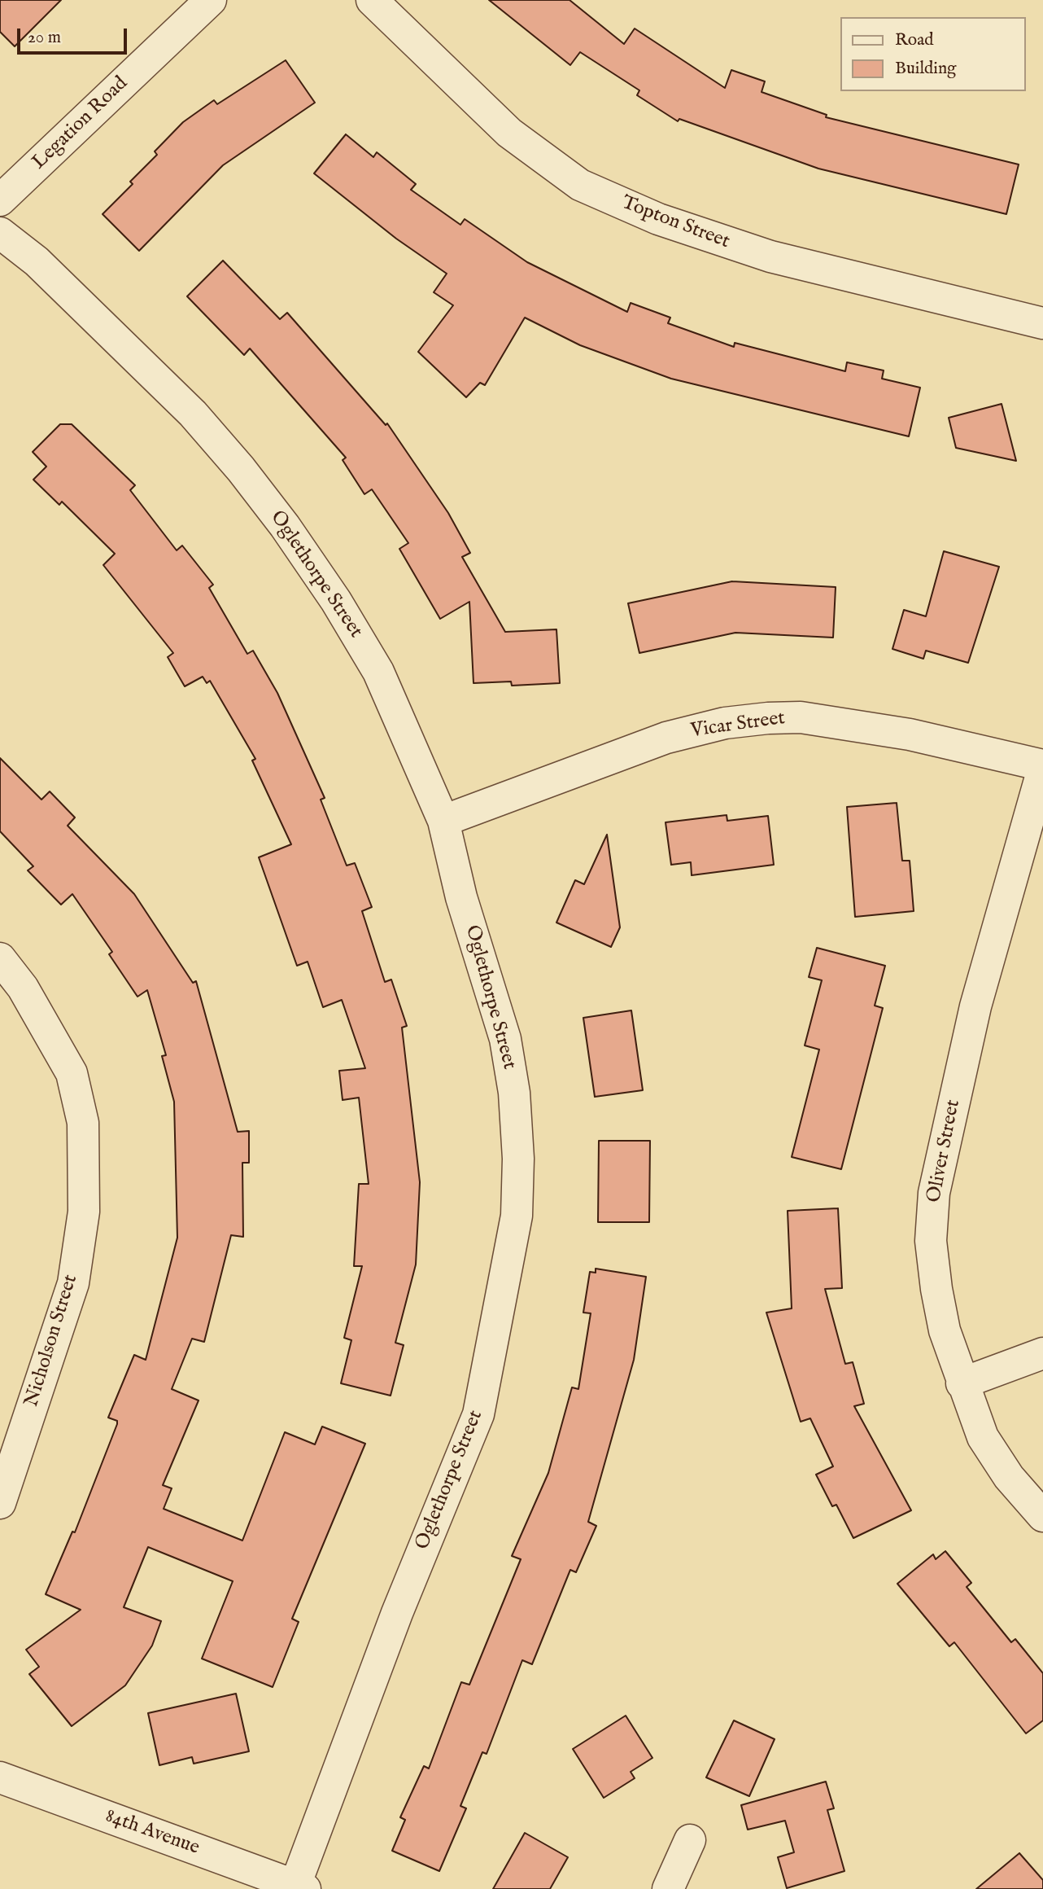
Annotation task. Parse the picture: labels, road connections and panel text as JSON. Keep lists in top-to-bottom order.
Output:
{
  "streets": {
    "street": [
      "Legation Road",
      "Topton Street",
      "Oglethorpe Street",
      "Vicar Street",
      "Oliver Street",
      "Nicholson Street",
      "84th Avenue"
    ]
  },
  "crossings": [
    ["Oglethorpe Street", "Vicar Street"],
    ["Oglethorpe Street", "84th Avenue"],
    ["Vicar Street", "Oliver Street"]
  ],
  "legend": ["Road", "Building"],
  "scale_bar": "20 m"
}
